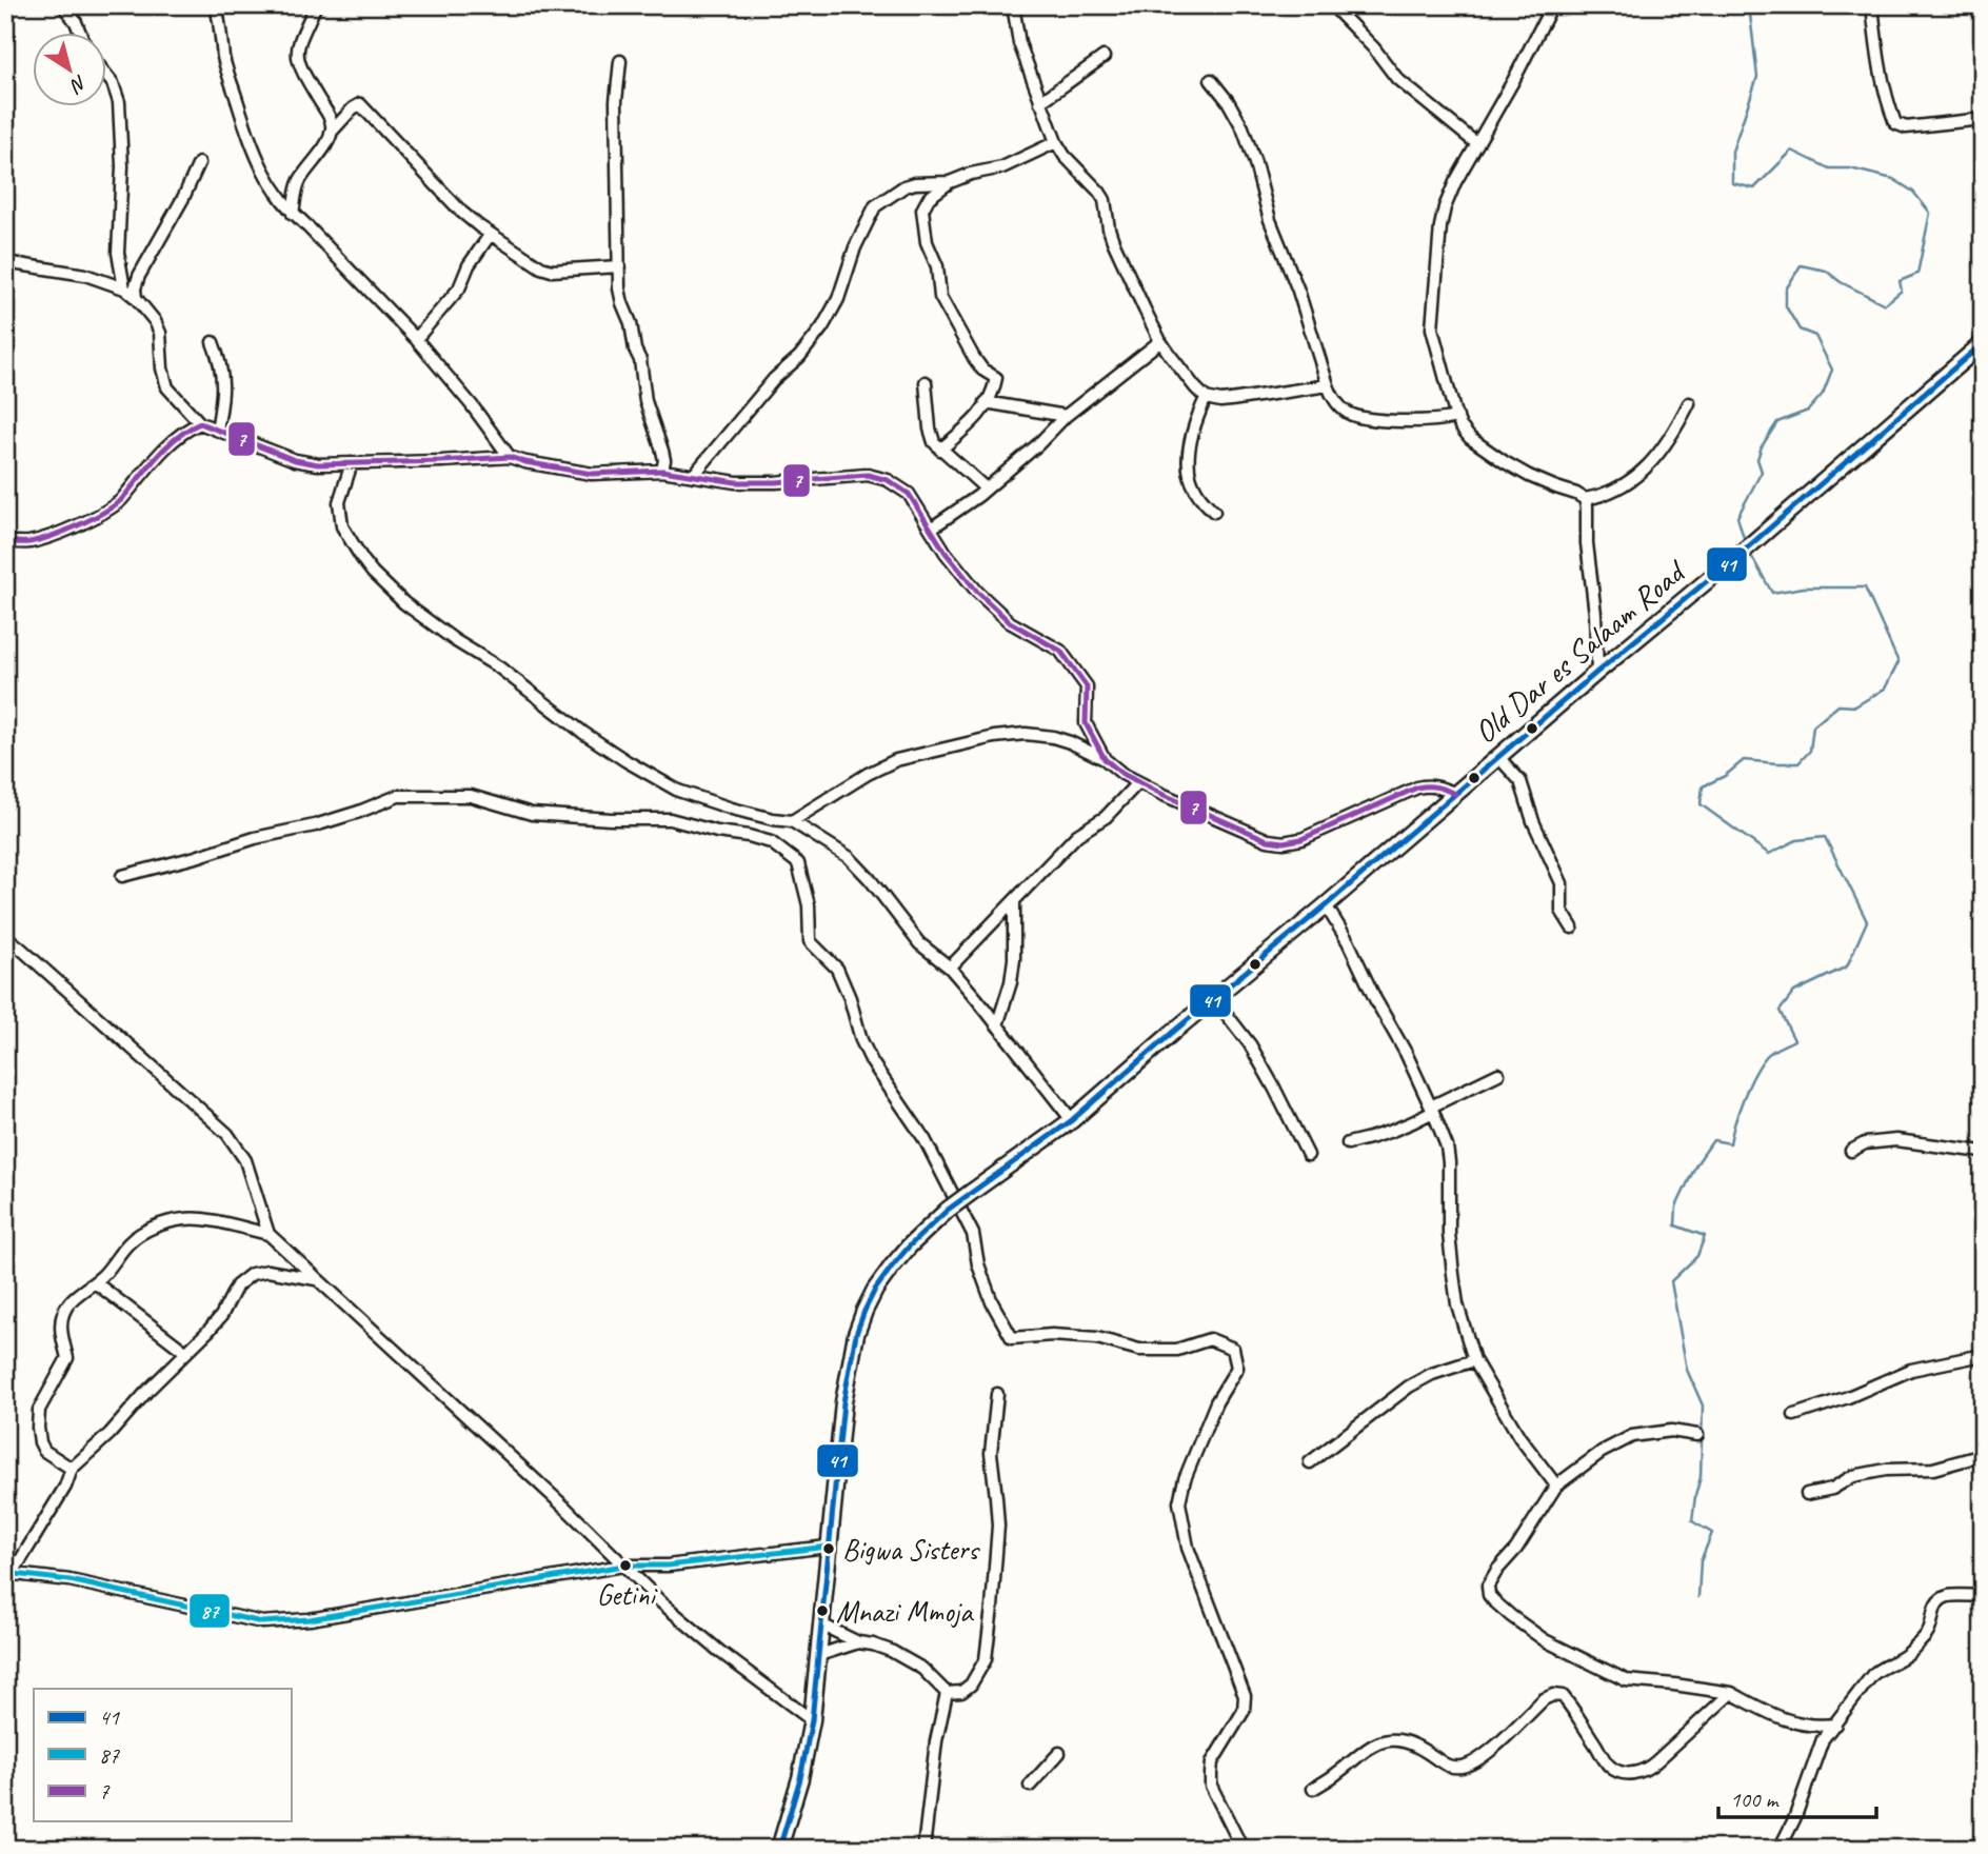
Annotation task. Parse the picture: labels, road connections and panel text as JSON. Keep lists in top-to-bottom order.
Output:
{
  "streets": {
    "street": ["Old Dar es Salaam Road"]
  },
  "places": ["Bigwa Sisters", "Getini", "Mnazi Mmoja"],
  "lines": ["transit line 41", "transit line 7", "transit line 87"],
  "legend": ["41", "87", "7"],
  "scale_bar": "100 m",
  "north": "bottom right"
}
